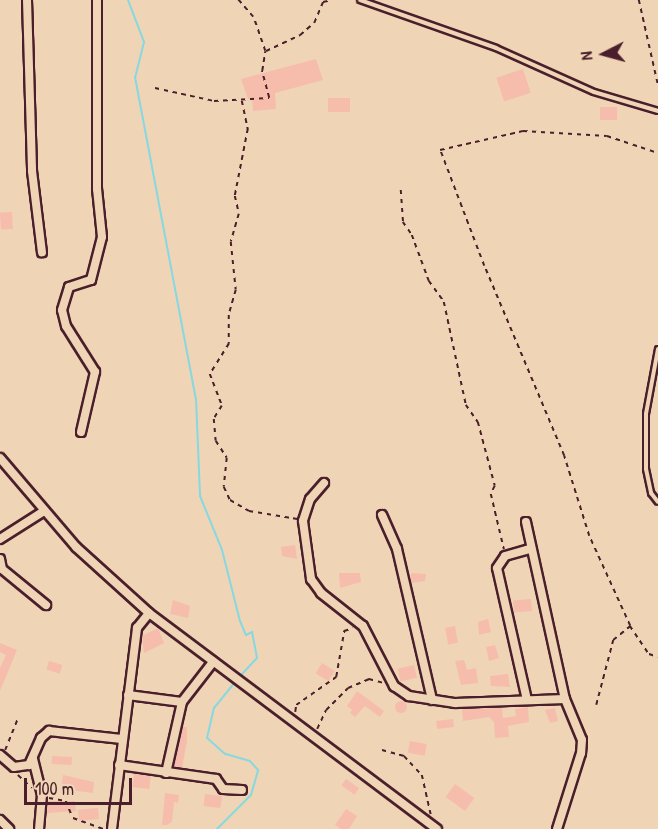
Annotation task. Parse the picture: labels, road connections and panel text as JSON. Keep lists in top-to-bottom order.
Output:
{
  "scale_bar": "100 m",
  "north": "left"
}
